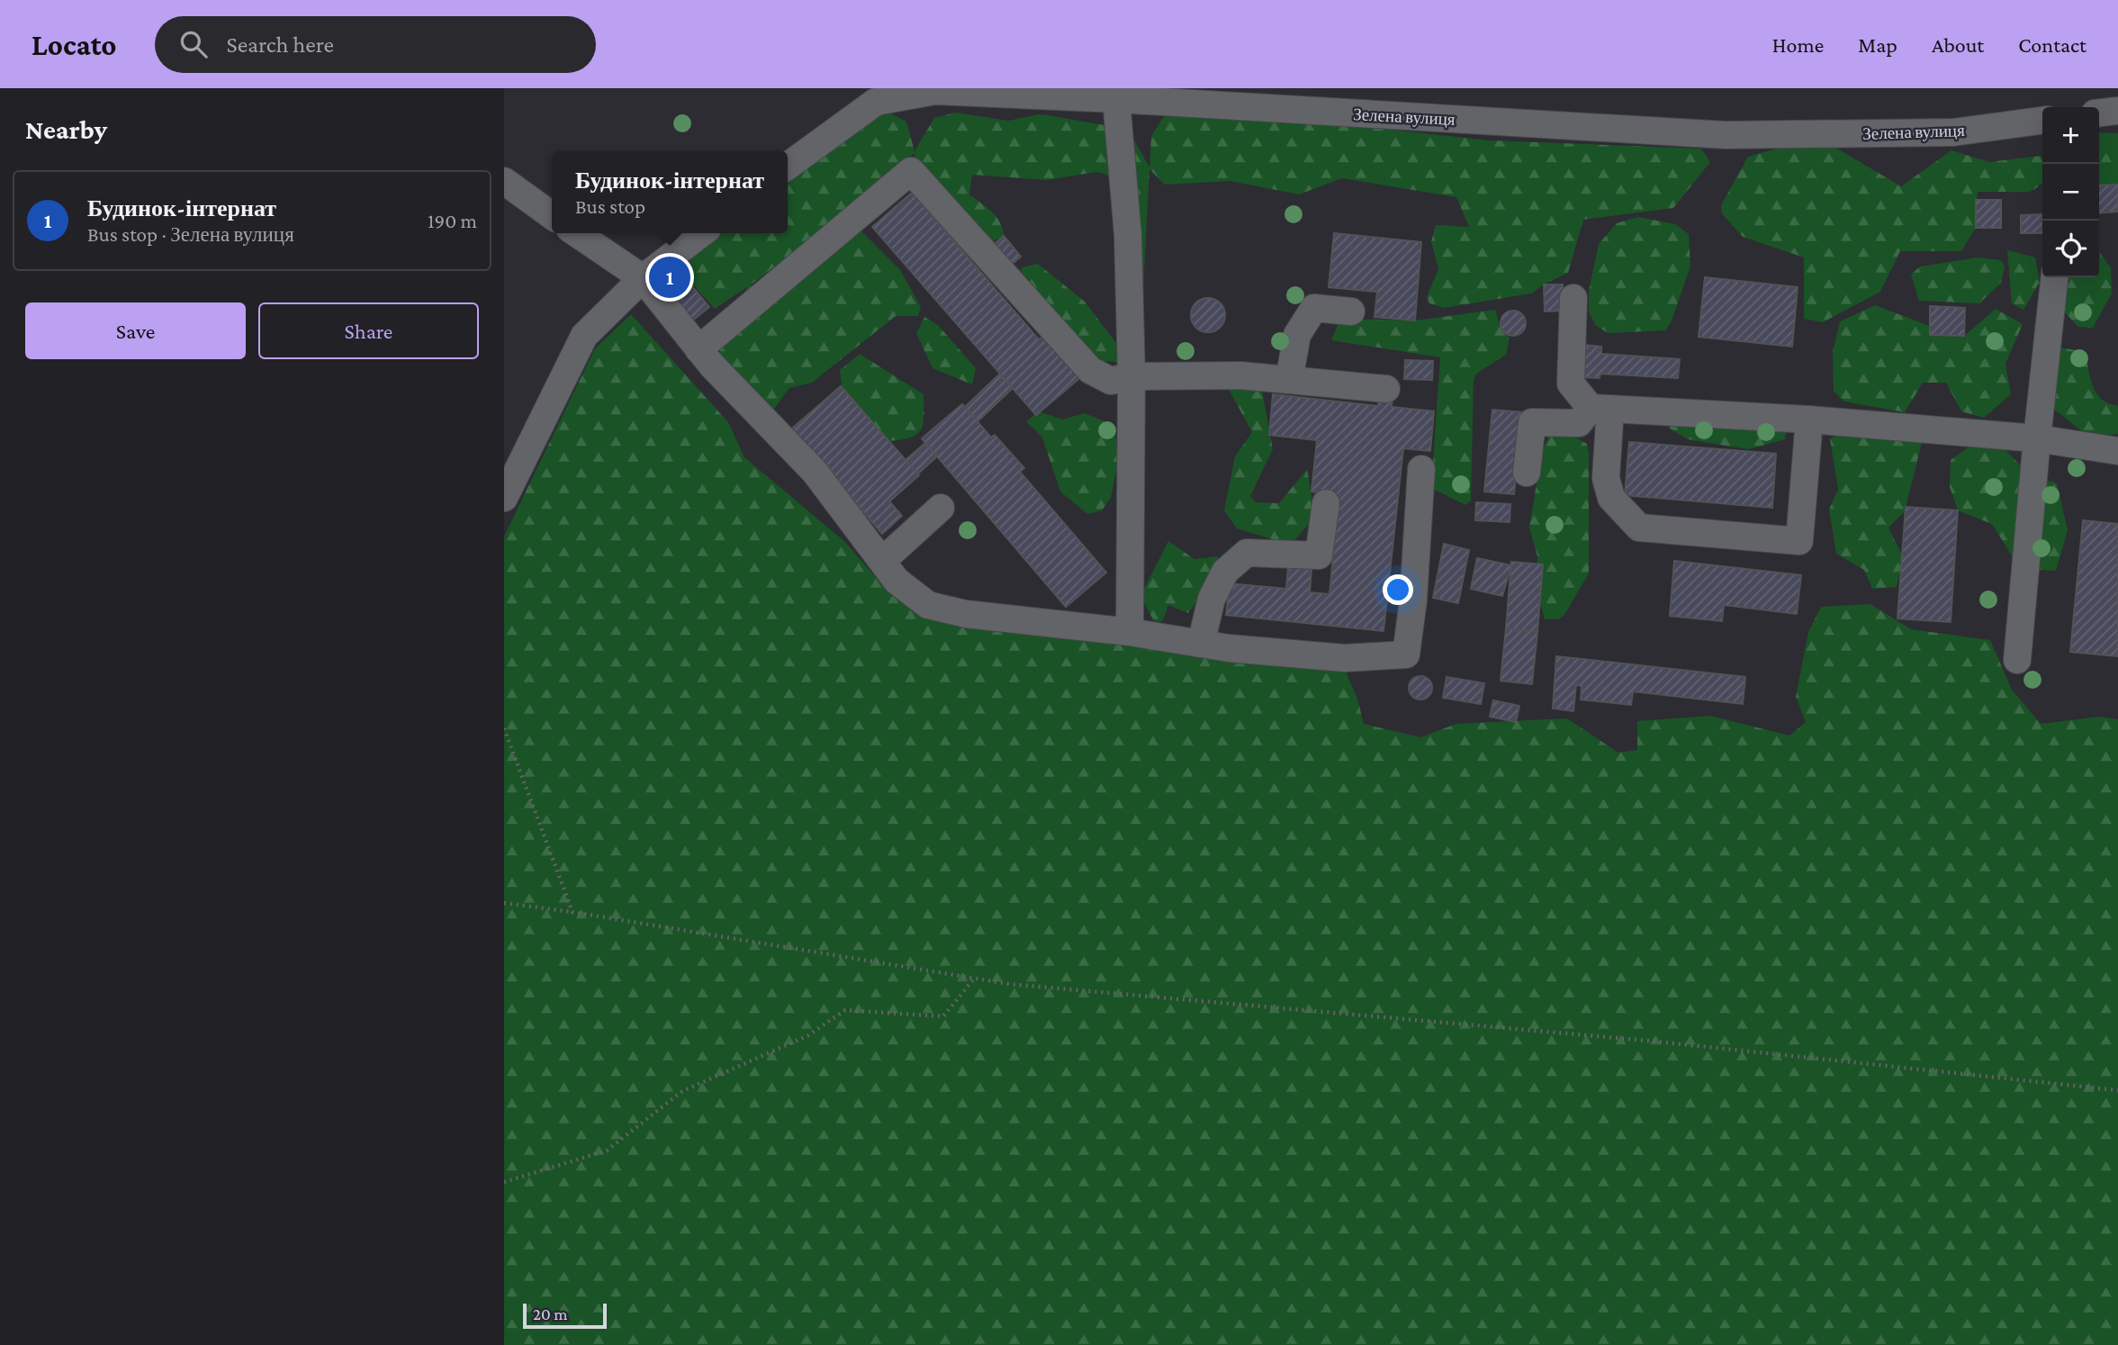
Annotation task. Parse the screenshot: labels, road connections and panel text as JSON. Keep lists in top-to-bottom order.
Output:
{
  "streets": {
    "street": ["Зелена вулиця"]
  },
  "scale_bar": "20 m",
  "page": {
    "header": "Locato",
    "search": "Search here",
    "nav": [
      "Home",
      "Map",
      "About",
      "Contact"
    ],
    "heading": "Nearby",
    "map_buttons": ["+", "−"],
    "popup": ["Будинок-інтернат", "Bus stop"],
    "list": [
      {
        "mark": "1",
        "name": "Будинок-інтернат",
        "note": "Bus stop · Зелена вулиця",
        "value": "190 m"
      }
    ],
    "pins": "1",
    "buttons": ["Save", "Share"],
    "scale": "20 m"
  }
}
